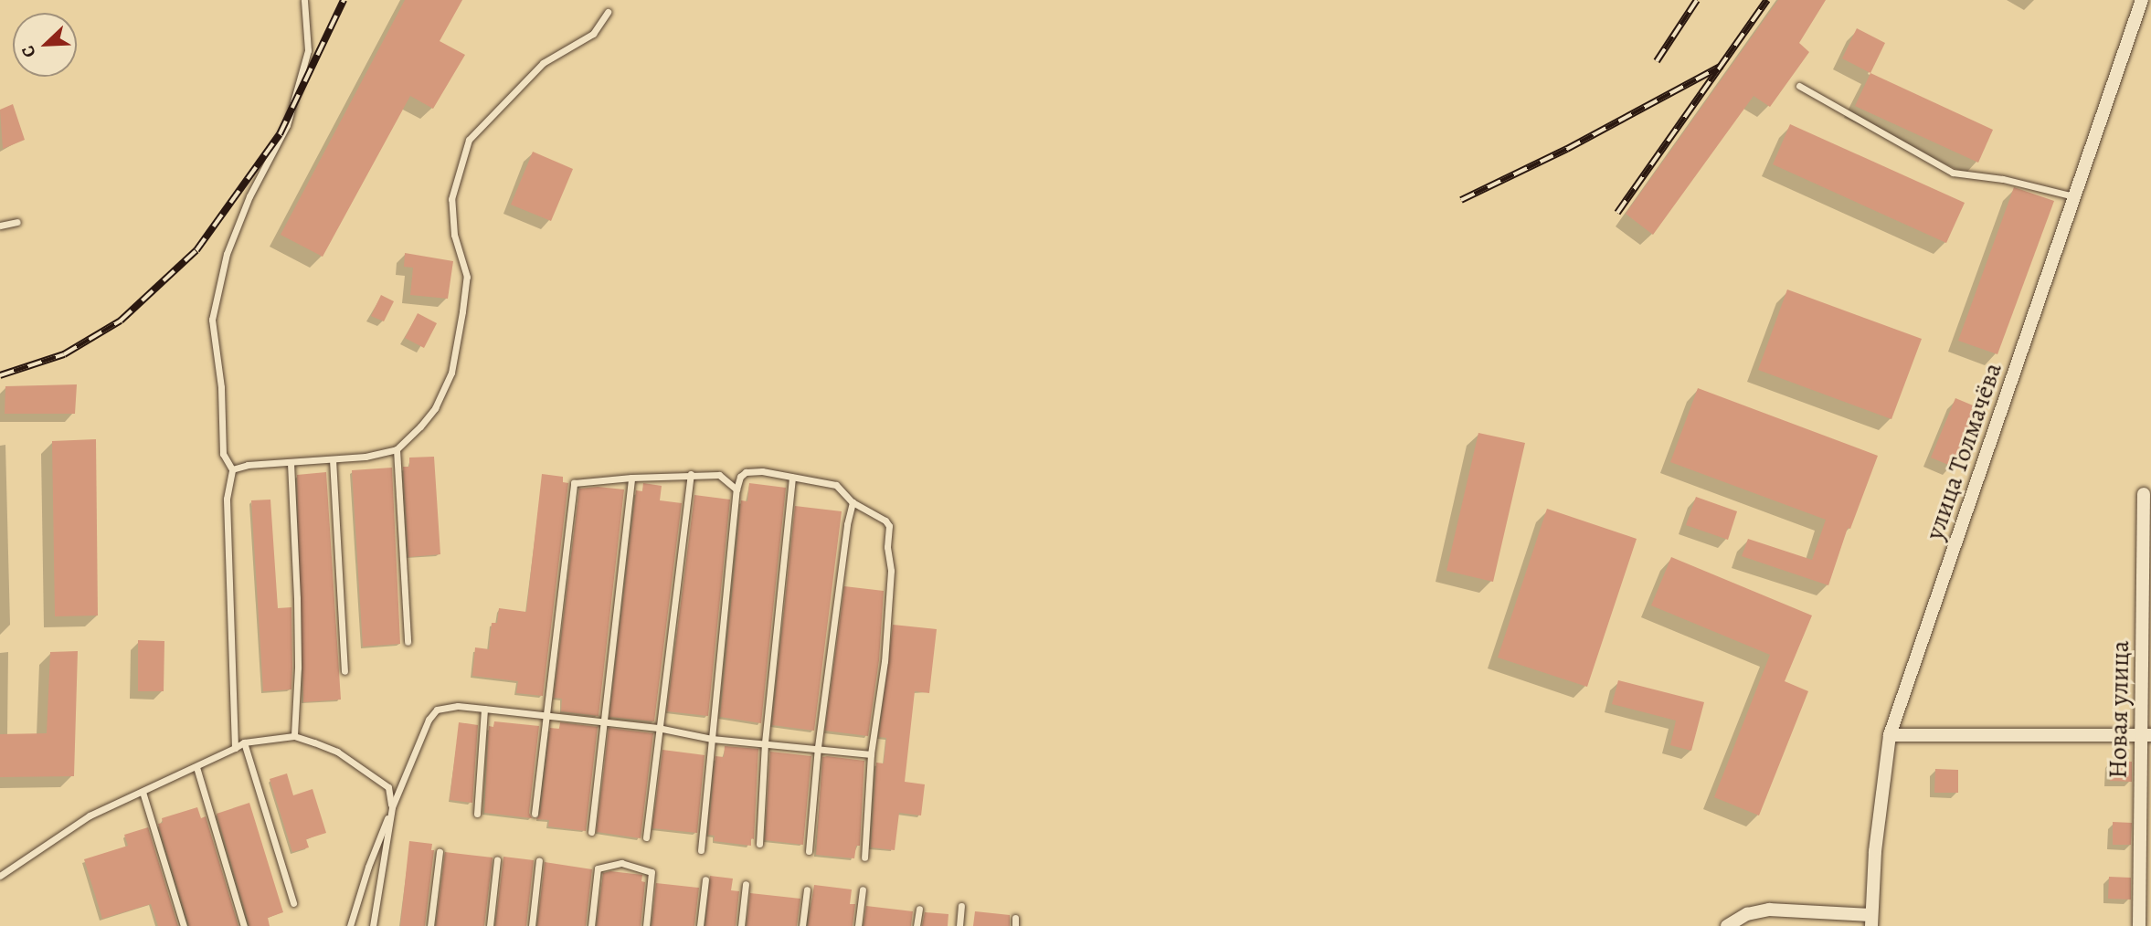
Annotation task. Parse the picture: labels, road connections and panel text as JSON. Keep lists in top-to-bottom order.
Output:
{
  "streets": {
    "street": ["улица Толмачёва", "Новая улица"]
  },
  "north": "bottom left"
}
